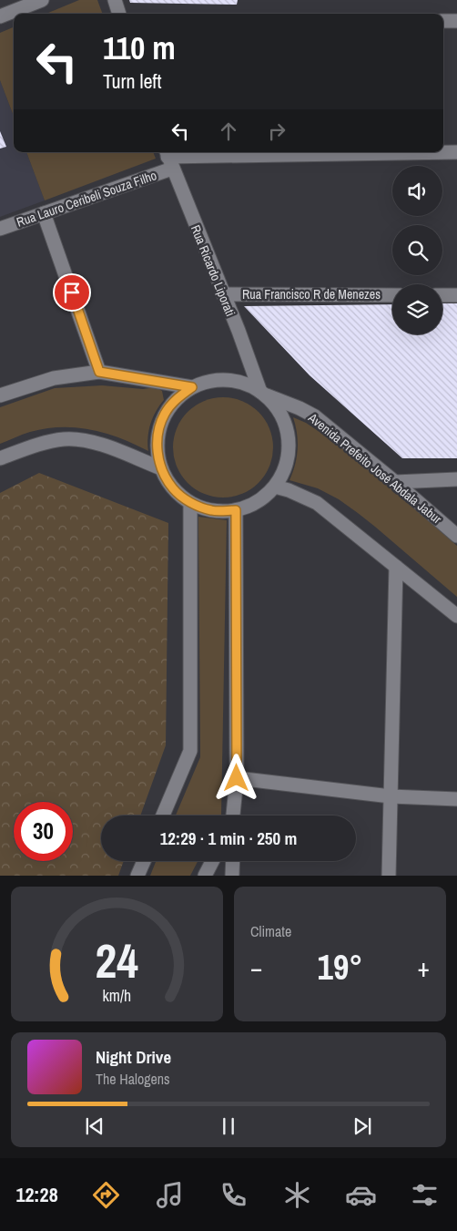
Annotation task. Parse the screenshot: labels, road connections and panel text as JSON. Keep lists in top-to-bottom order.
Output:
{
  "streets": {
    "street": [
      "Rua Lauro Ceribeli Souza Filho",
      "Rua Ricardo Liporati",
      "Rua Francisco R de Menezes",
      "Avenida Prefeito José Abdala Jabur"
    ]
  },
  "crossings": [
    ["Rua Lauro Ceribeli Souza Filho", "Rua Ricardo Liporati"],
    ["Rua Ricardo Liporati", "Rua Francisco R de Menezes"],
    ["Rua Ricardo Liporati", "Avenida Prefeito José Abdala Jabur"]
  ],
  "page": {
    "turn": ["110 m", "Turn left"],
    "limit": "30",
    "trip": "12:29 · 1 min · 250 m",
    "tile": "Climate",
    "heat": ["−", "19°", "+"],
    "song": ["Night Drive", "The Halogens"],
    "tabs": "12:28",
    "gauge": ["24", "km/h"]
  }
}
